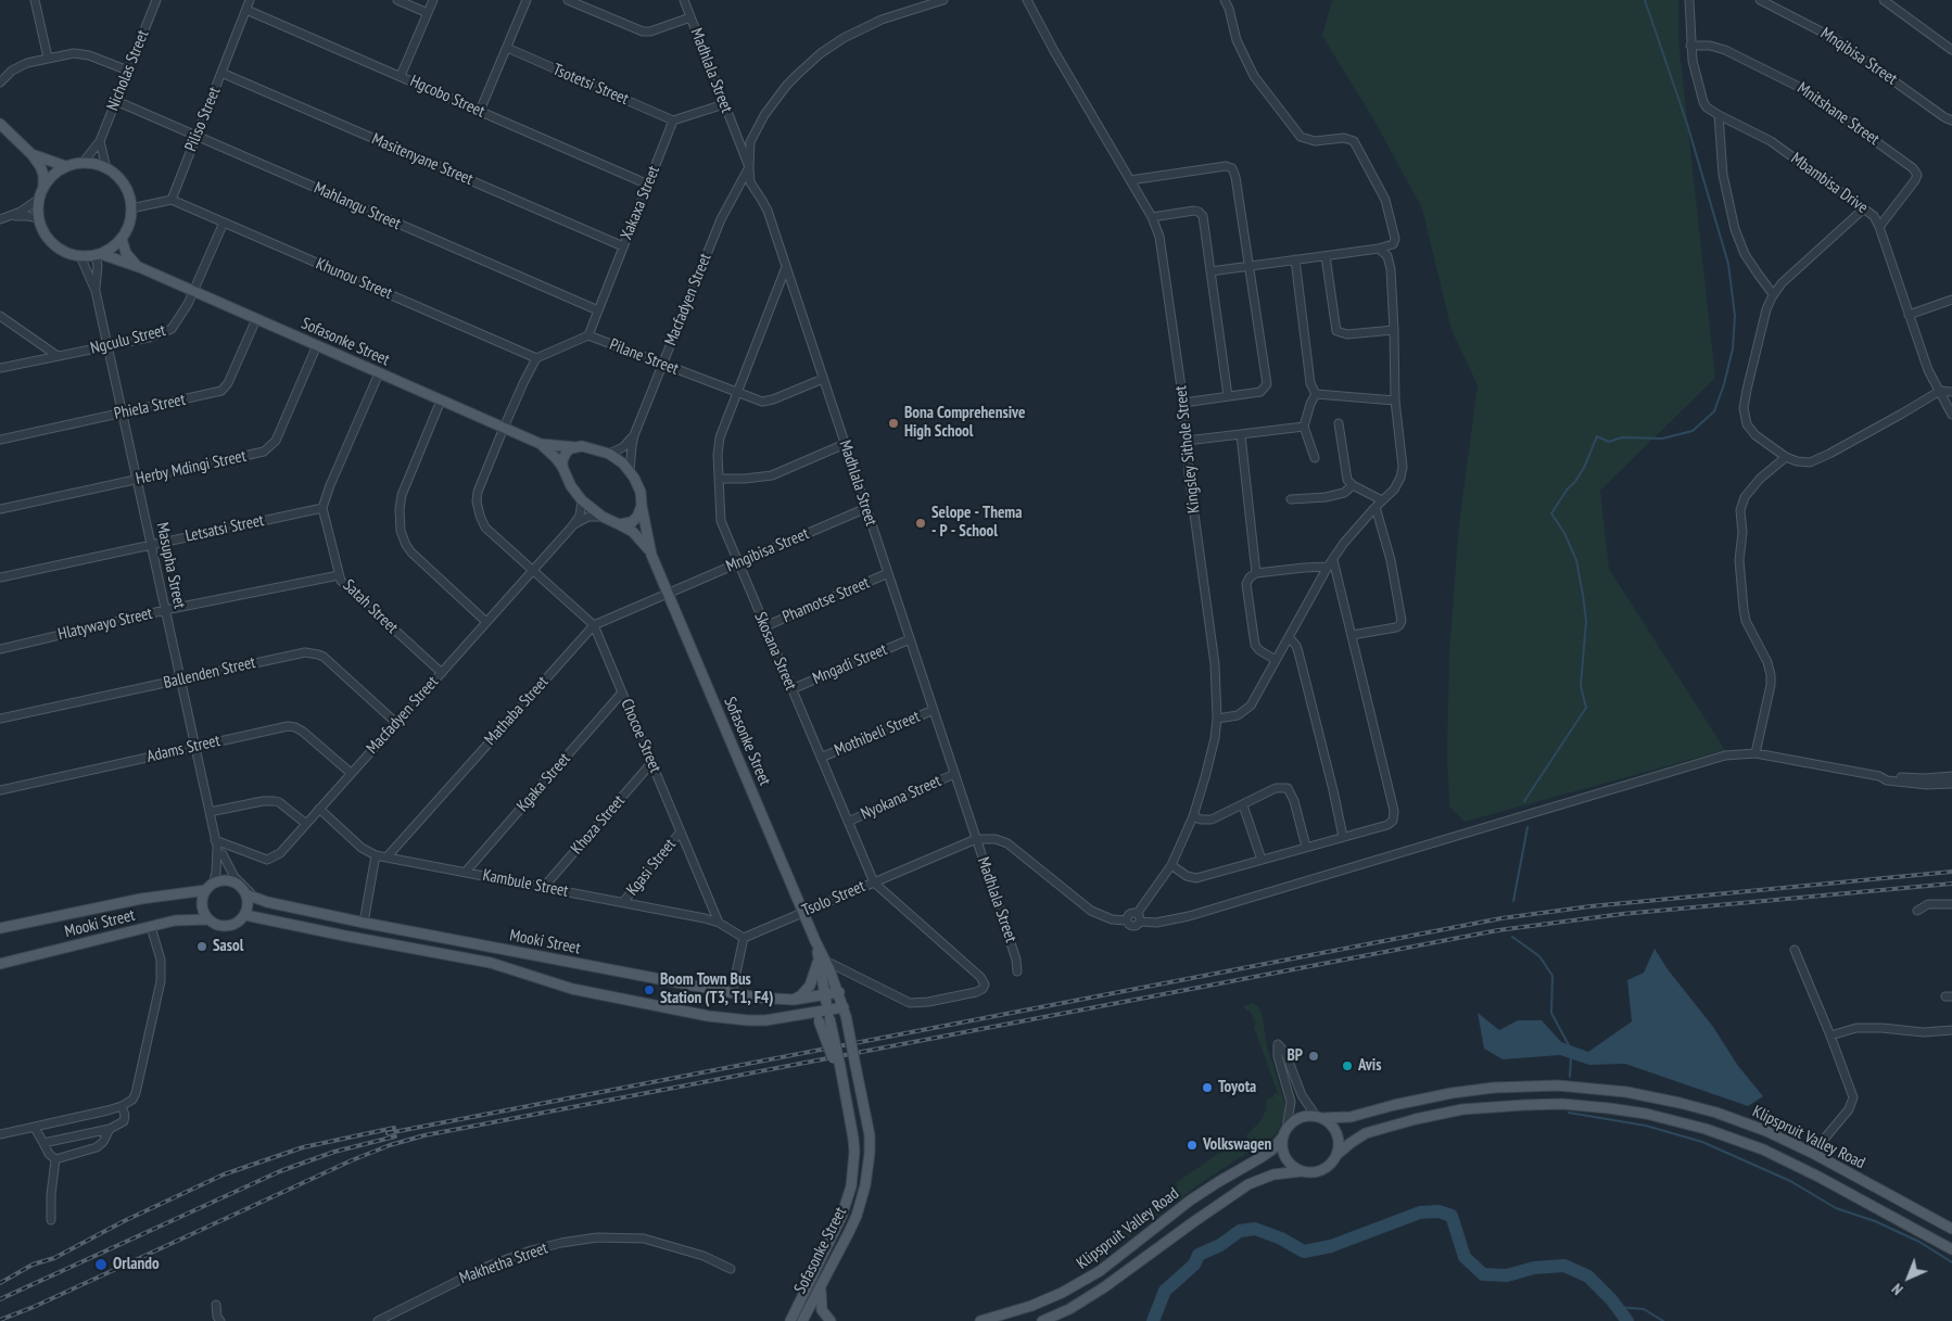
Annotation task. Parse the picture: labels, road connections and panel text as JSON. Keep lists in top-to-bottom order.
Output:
{
  "streets": {
    "main road": ["Sofasonke Street", "Mooki Street", "Klipspruit Valley Road"],
    "street": [
      "Mnqibisa Street",
      "Nicholas Street",
      "Madhlala Street",
      "Tsotetsi Street",
      "Hgcobo Street",
      "Mnitshane Street",
      "Piliso Street",
      "Masitenyane Street",
      "Mbambisa Drive",
      "Xakaxa Street",
      "Mahlangu Street",
      "Khunou Street",
      "Macfadyen Street",
      "Ngculu Street",
      "Pilane Street",
      "Phiela Street",
      "Kingsley Sithole Street",
      "Herby Mdingi Street",
      "Letsatsi Street",
      "Mngibisa Street",
      "Masupha Street",
      "Phamotse Street",
      "Satah Street",
      "Hlatywayo Street",
      "Skosana Street",
      "Mngadi Street",
      "Ballenden Street",
      "Mathaba Street",
      "Mothibeli Street",
      "Chocoe Street",
      "Adams Street",
      "Kgaka Street",
      "Nyokana Street",
      "Khoza Street",
      "Kgasi Street",
      "Kambule Street",
      "Tsolo Street",
      "Makhetha Street"
    ]
  },
  "crossings": [
    ["Nicholas Street", "Mahlangu Street"],
    ["Nicholas Street", "Sofasonke Street"],
    ["Nicholas Street", "Masupha Street"],
    ["Madhlala Street", "Macfadyen Street"],
    ["Madhlala Street", "Pilane Street"],
    ["Madhlala Street", "Mngibisa Street"],
    ["Madhlala Street", "Phamotse Street"],
    ["Madhlala Street", "Skosana Street"],
    ["Madhlala Street", "Mngadi Street"],
    ["Madhlala Street", "Mothibeli Street"],
    ["Madhlala Street", "Nyokana Street"],
    ["Madhlala Street", "Tsolo Street"],
    ["Tsotetsi Street", "Xakaxa Street"],
    ["Hgcobo Street", "Piliso Street"],
    ["Hgcobo Street", "Xakaxa Street"],
    ["Mnitshane Street", "Mbambisa Drive"],
    ["Piliso Street", "Masitenyane Street"],
    ["Piliso Street", "Mahlangu Street"],
    ["Piliso Street", "Khunou Street"],
    ["Masitenyane Street", "Xakaxa Street"],
    ["Xakaxa Street", "Mahlangu Street"],
    ["Xakaxa Street", "Pilane Street"],
    ["Khunou Street", "Ngculu Street"],
    ["Khunou Street", "Pilane Street"],
    ["Macfadyen Street", "Sofasonke Street"],
    ["Macfadyen Street", "Pilane Street"],
    ["Macfadyen Street", "Masupha Street"],
    ["Macfadyen Street", "Satah Street"],
    ["Macfadyen Street", "Ballenden Street"],
    ["Macfadyen Street", "Chocoe Street"],
    ["Macfadyen Street", "Adams Street"],
    ["Macfadyen Street", "Kambule Street"],
    ["Ngculu Street", "Sofasonke Street"],
    ["Ngculu Street", "Masupha Street"],
    ["Sofasonke Street", "Phiela Street"],
    ["Sofasonke Street", "Herby Mdingi Street"],
    ["Sofasonke Street", "Mngibisa Street"],
    ["Sofasonke Street", "Masupha Street"],
    ["Sofasonke Street", "Skosana Street"],
    ["Sofasonke Street", "Mathaba Street"],
    ["Sofasonke Street", "Chocoe Street"],
    ["Sofasonke Street", "Tsolo Street"],
    ["Sofasonke Street", "Mooki Street"],
    ["Pilane Street", "Skosana Street"],
    ["Phiela Street", "Masupha Street"],
    ["Herby Mdingi Street", "Masupha Street"],
    ["Letsatsi Street", "Masupha Street"],
    ["Letsatsi Street", "Satah Street"],
    ["Mngibisa Street", "Skosana Street"],
    ["Mngibisa Street", "Mathaba Street"],
    ["Masupha Street", "Hlatywayo Street"],
    ["Masupha Street", "Ballenden Street"],
    ["Masupha Street", "Adams Street"],
    ["Masupha Street", "Mooki Street"],
    ["Phamotse Street", "Skosana Street"],
    ["Satah Street", "Hlatywayo Street"],
    ["Skosana Street", "Mngadi Street"],
    ["Skosana Street", "Mothibeli Street"],
    ["Skosana Street", "Nyokana Street"],
    ["Skosana Street", "Tsolo Street"],
    ["Mathaba Street", "Chocoe Street"],
    ["Mathaba Street", "Kambule Street"],
    ["Chocoe Street", "Kgaka Street"],
    ["Chocoe Street", "Khoza Street"],
    ["Chocoe Street", "Kgasi Street"],
    ["Chocoe Street", "Kambule Street"],
    ["Kgaka Street", "Kambule Street"],
    ["Khoza Street", "Kambule Street"],
    ["Kgasi Street", "Kambule Street"],
    ["Kambule Street", "Tsolo Street"]
  ],
  "places": [
    "Bona Comprehensive High School",
    "Selope - Thema - P - School",
    "Sasol",
    "Boom Town Bus Station (T3, T1, F4)",
    "BP",
    "Avis",
    "Toyota",
    "Volkswagen",
    "Orlando"
  ],
  "north": "bottom left"
}
